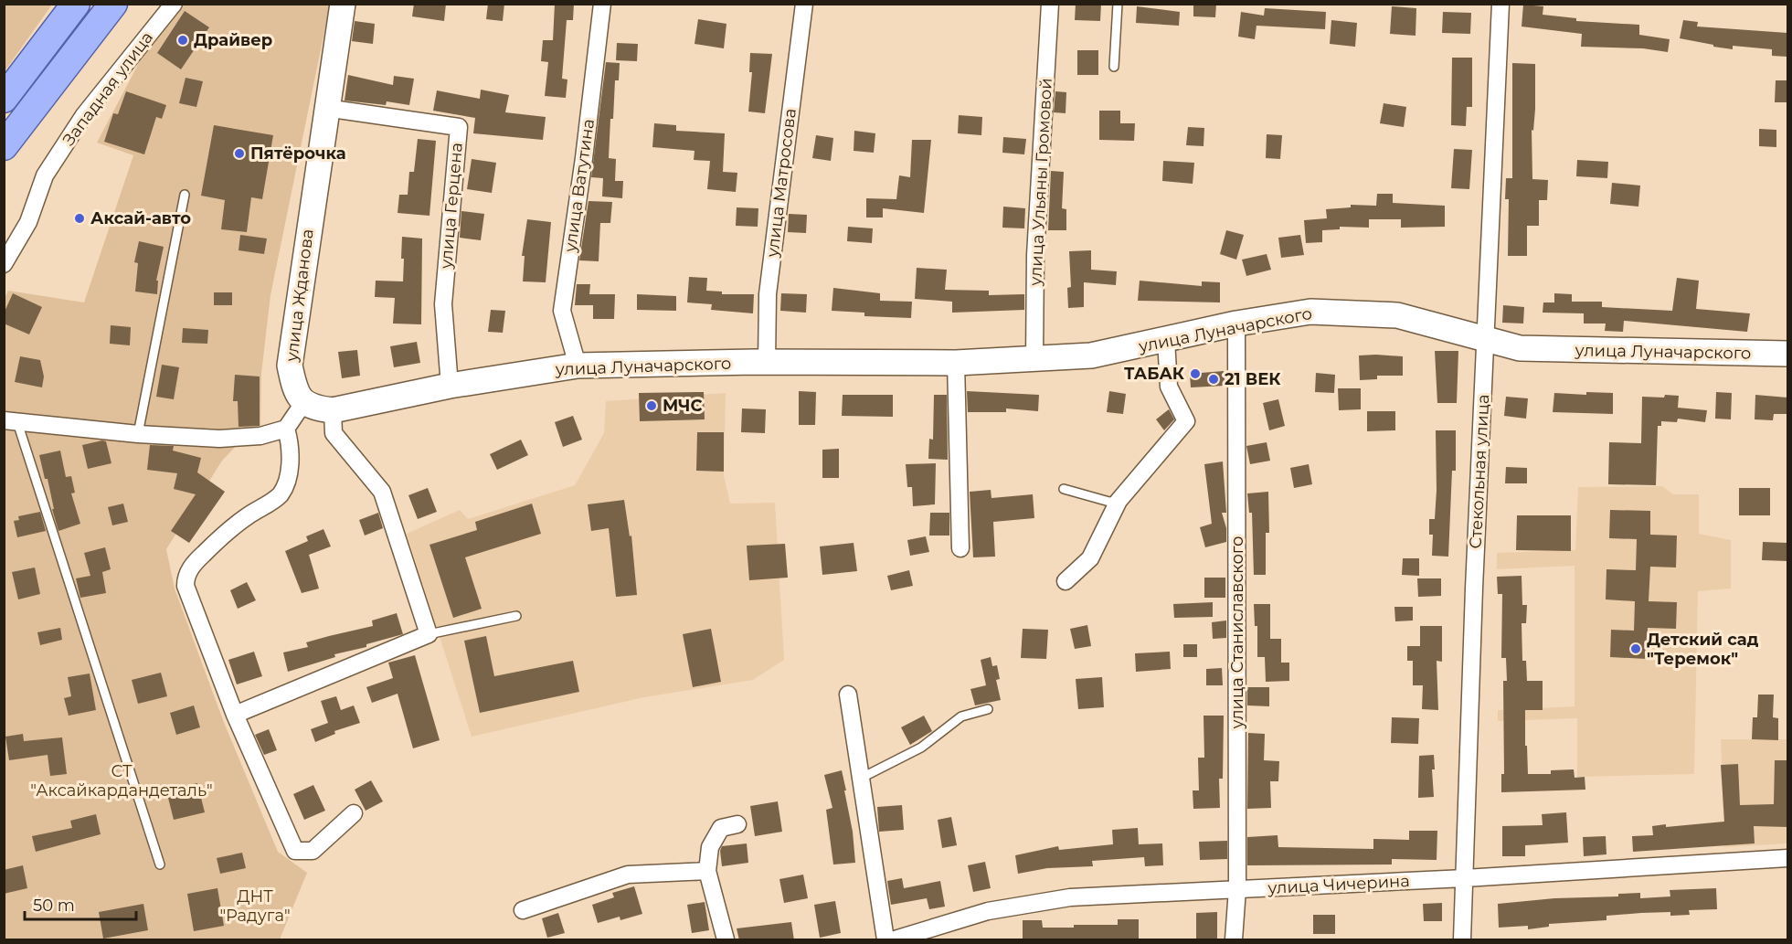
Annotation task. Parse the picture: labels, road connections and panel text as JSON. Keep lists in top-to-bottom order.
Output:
{
  "streets": {
    "main road": ["улица Жданова", "улица Луначарского"],
    "street": [
      "Западная улица",
      "улица Ульяны Громовой",
      "улица Матросова",
      "улица Ватутина",
      "улица Герцена",
      "Стекольная улица",
      "улица Станиславского",
      "улица Чичерина"
    ]
  },
  "crossings": [
    ["улица Ульяны Громовой", "улица Луначарского"],
    ["улица Матросова", "улица Луначарского"],
    ["улица Ватутина", "улица Луначарского"],
    ["улица Герцена", "улица Жданова"],
    ["улица Герцена", "улица Луначарского"],
    ["улица Жданова", "улица Луначарского"],
    ["улица Луначарского", "Стекольная улица"],
    ["улица Луначарского", "улица Станиславского"],
    ["Стекольная улица", "улица Чичерина"],
    ["улица Станиславского", "улица Чичерина"]
  ],
  "parks": ["СТ \"Аксайкардандеталь\"", "ДНТ \"Радуга\""],
  "places": [
    "Драйвер",
    "Пятёрочка",
    "Аксай-авто",
    "ТАБАК",
    "21 ВЕК",
    "МЧС",
    "Детский сад \"Теремок\""
  ],
  "scale_bar": "50 m"
}
